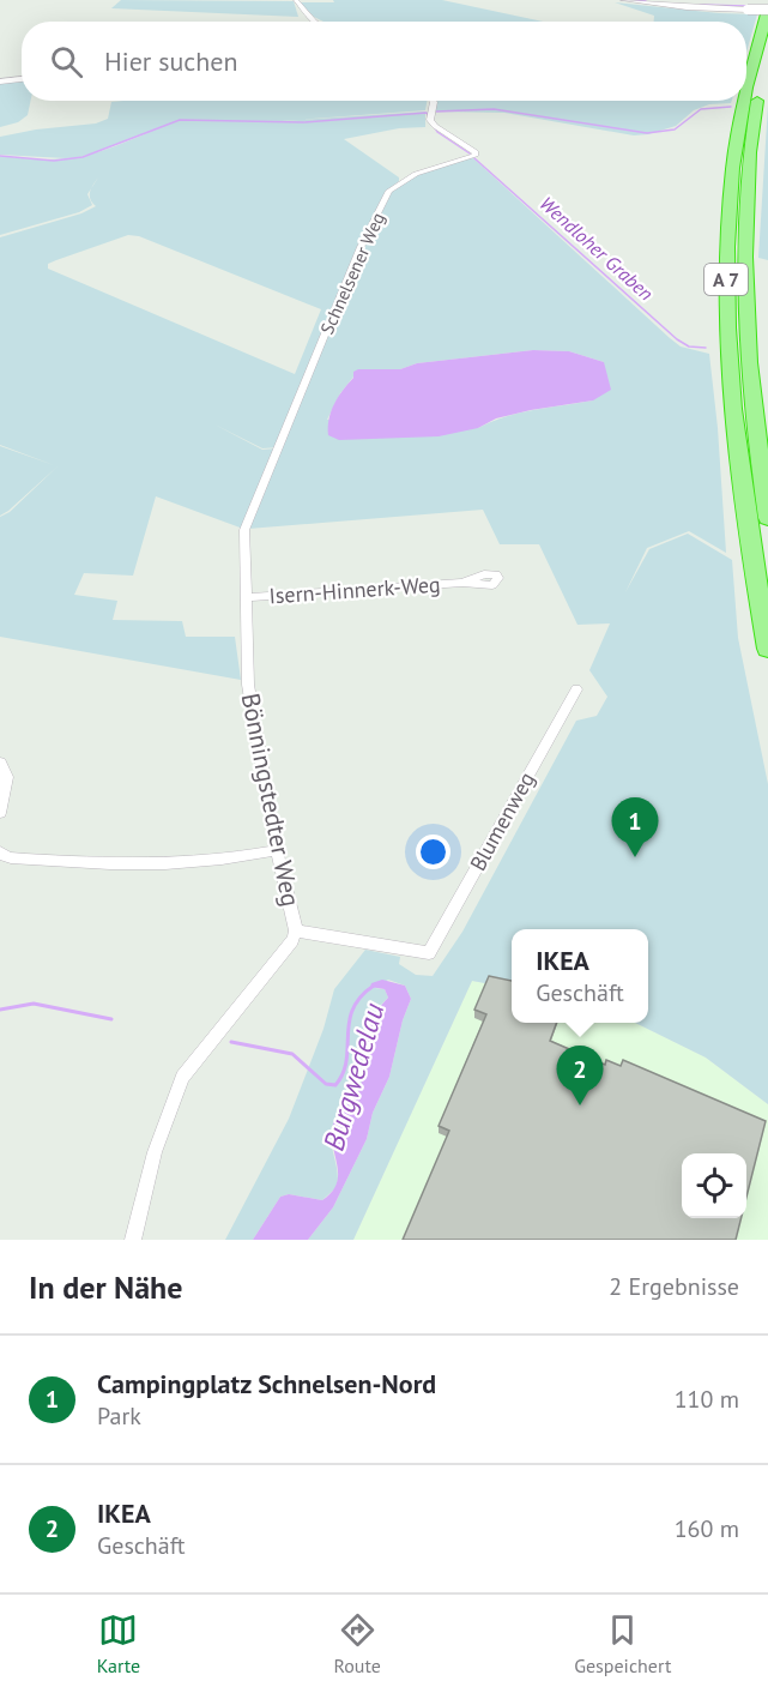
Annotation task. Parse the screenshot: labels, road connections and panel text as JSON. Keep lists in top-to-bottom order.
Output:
{
  "streets": {
    "highway": ["A 7"],
    "street": [
      "Schnelsener Weg",
      "Isern-Hinnerk-Weg",
      "Bönningstedter Weg",
      "Blumenweg"
    ]
  },
  "crossings": [
    ["Schnelsener Weg", "Bönningstedter Weg"],
    ["Isern-Hinnerk-Weg", "Bönningstedter Weg"],
    ["Bönningstedter Weg", "Blumenweg"]
  ],
  "water": ["Wendloher Graben", "Burgwedelau"],
  "page": {
    "search": "Hier suchen",
    "pins": ["1", "2"],
    "popup": ["IKEA", "Geschäft"],
    "heading": ["In der Nähe", "2 Ergebnisse"],
    "list": [
      {
        "mark": "1",
        "name": "Campingplatz Schnelsen-Nord",
        "note": "Park",
        "value": "110 m"
      },
      {
        "mark": "2",
        "name": "IKEA",
        "note": "Geschäft",
        "value": "160 m"
      }
    ],
    "nav": ["Karte", "Route", "Gespeichert"]
  }
}
